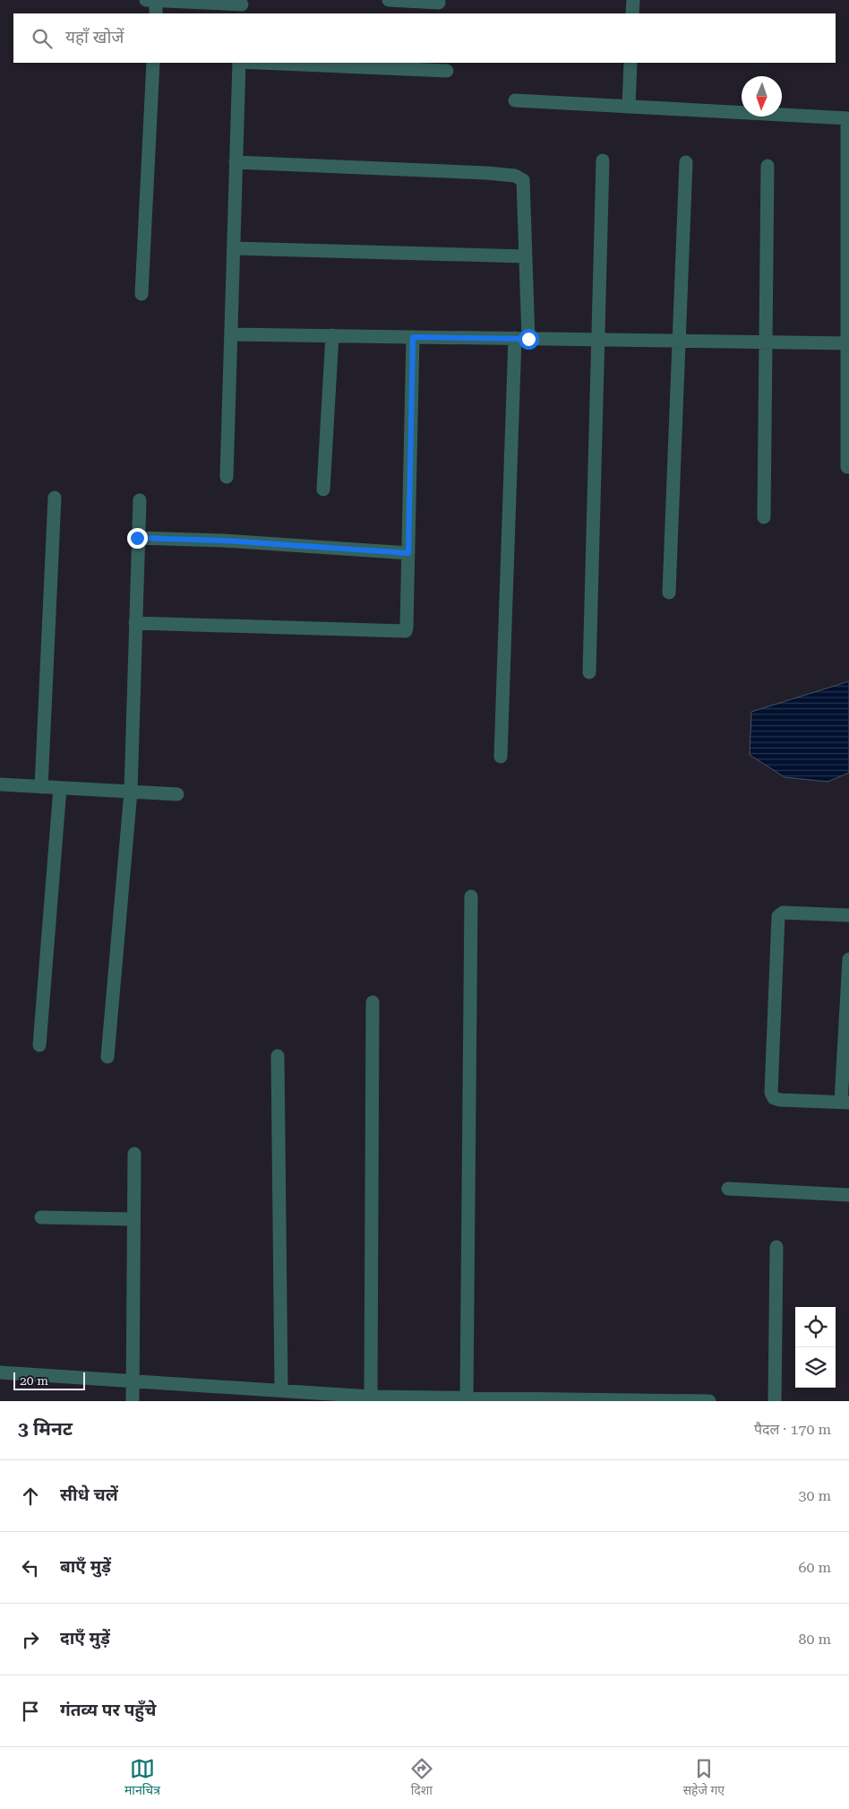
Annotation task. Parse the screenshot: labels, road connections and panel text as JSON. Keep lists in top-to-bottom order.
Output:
{
  "scale_bar": "20 m",
  "north": "bottom",
  "page": {
    "search": "यहाँ खोजें",
    "scale": "20 m",
    "heading": ["3 मिनट", "पैदल · 170 m"],
    "list": [
      ["सीधे चलें", "30 m"],
      ["बाएँ मुड़ें", "60 m"],
      ["दाएँ मुड़ें", "80 m"],
      "गंतव्य पर पहुँचे"
    ],
    "nav": ["मानचित्र", "दिशा", "सहेजे गए"]
  }
}
